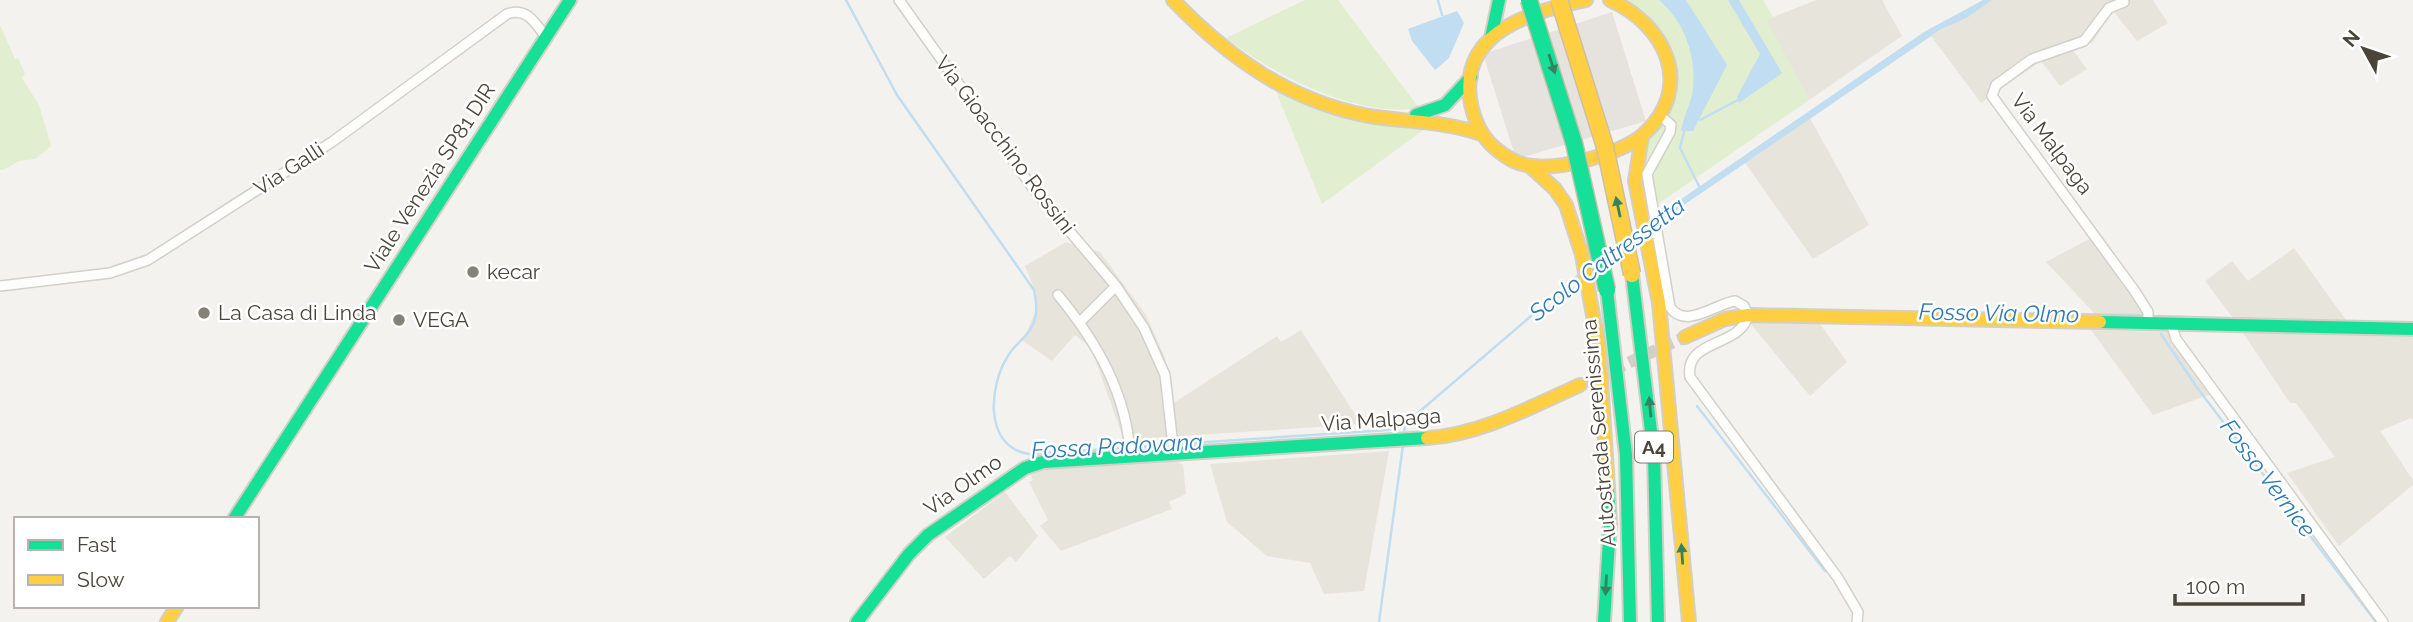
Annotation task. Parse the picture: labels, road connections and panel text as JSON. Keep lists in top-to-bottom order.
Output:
{
  "streets": {
    "main road": [
      "Via Malpaga",
      "Viale Venezia SP81 DIR",
      "Autostrada Serenissima",
      "A4",
      "Via Olmo"
    ],
    "street": ["Via Gioacchino Rossini", "Via Galli"]
  },
  "crossings": [
    ["Via Malpaga", "Via Gioacchino Rossini"],
    ["Via Malpaga", "Via Olmo"],
    ["Via Gioacchino Rossini", "Via Olmo"],
    ["Via Galli", "Viale Venezia SP81 DIR"]
  ],
  "water": [
    "Scolo Caltressetta",
    "Fosso Via Olmo",
    "Fossa Padovana",
    "Fosso Vernice"
  ],
  "places": ["kecar", "La Casa di Linda", "VEGA"],
  "legend": ["Fast", "Slow"],
  "scale_bar": "100 m",
  "north": "top left"
}
